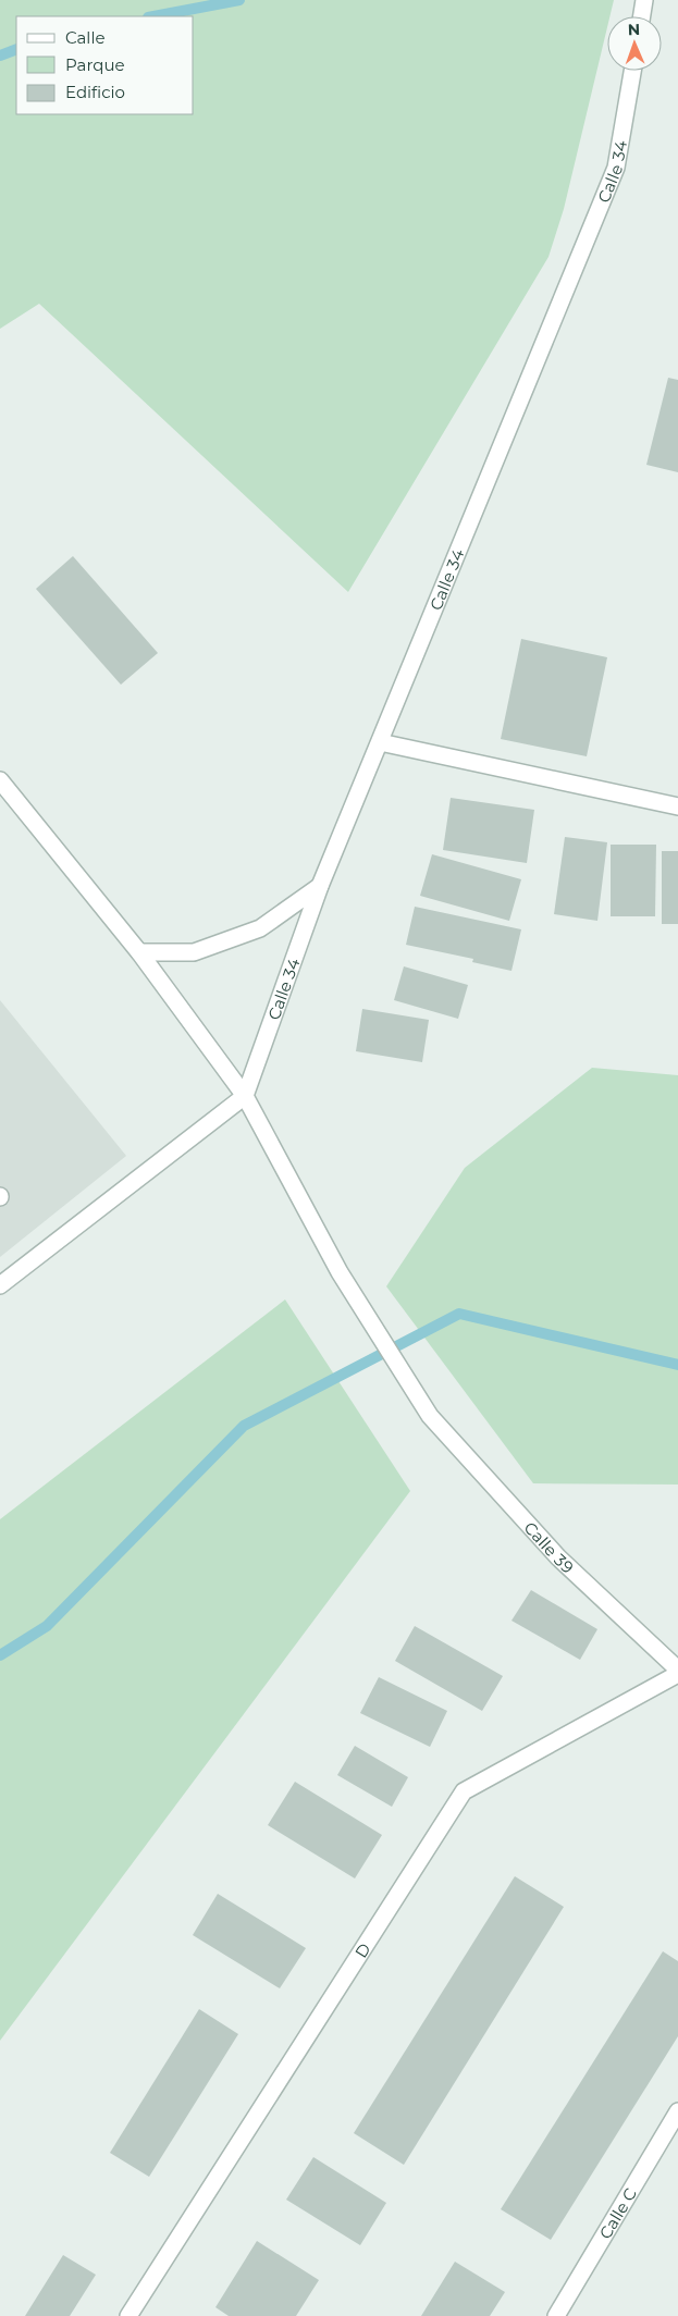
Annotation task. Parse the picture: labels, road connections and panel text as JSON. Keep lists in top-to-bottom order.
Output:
{
  "streets": {
    "street": [
      "Calle 34",
      "Calle 39",
      "D",
      "Calle C"
    ]
  },
  "crossings": [
    ["Calle 34", "Calle 39"]
  ],
  "legend": ["Calle", "Parque", "Edificio"],
  "north": "top"
}
